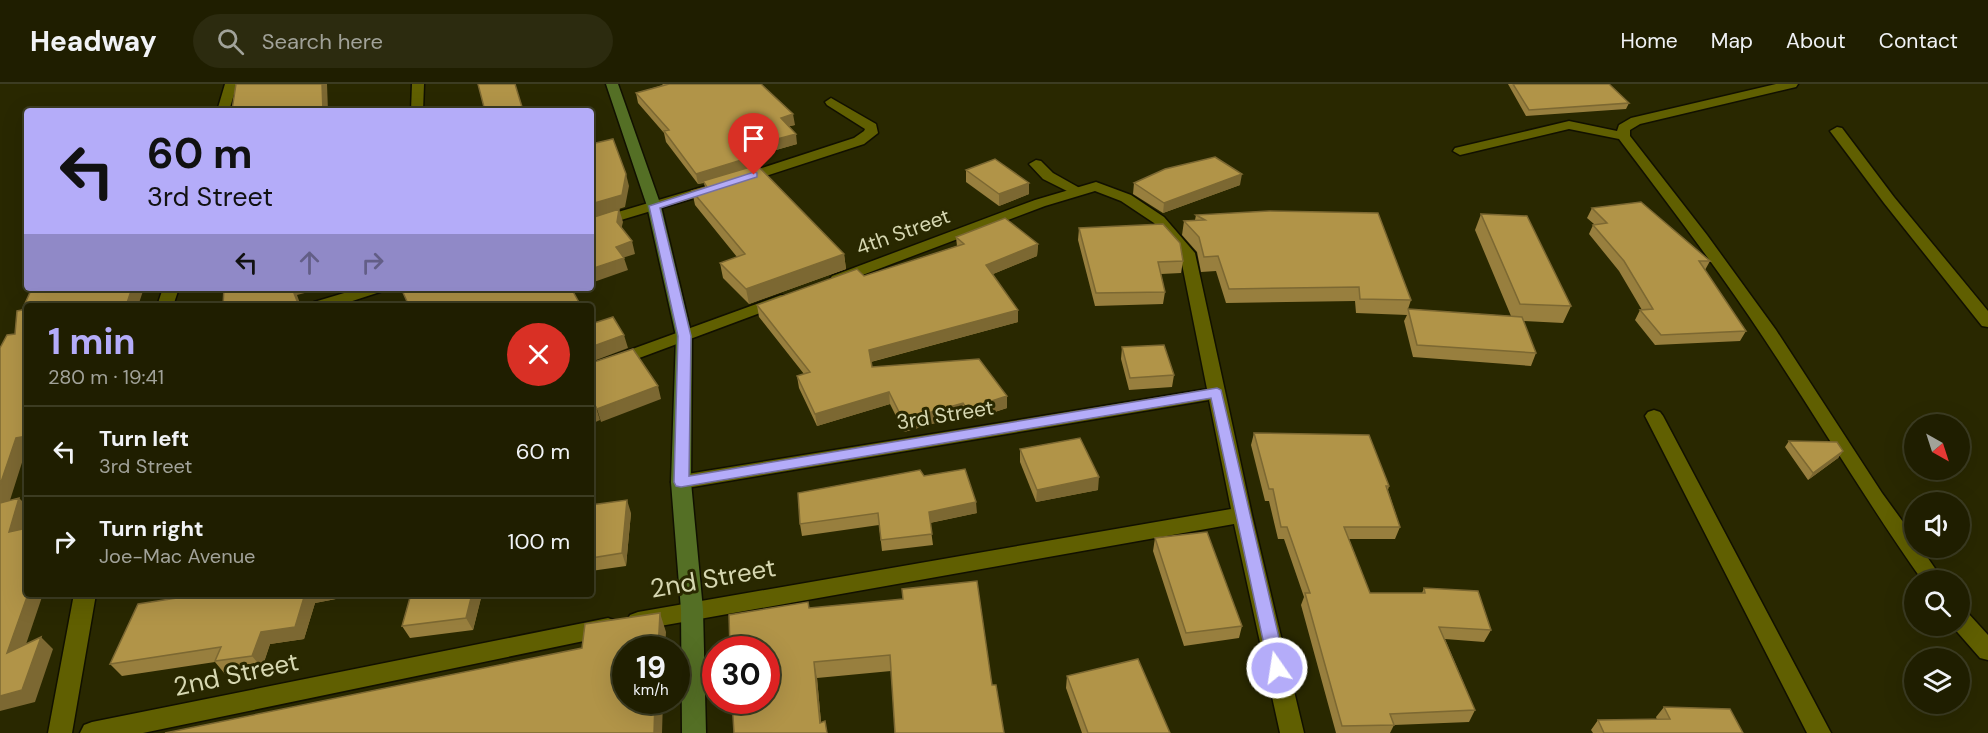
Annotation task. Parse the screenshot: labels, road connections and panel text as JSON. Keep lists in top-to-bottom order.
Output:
{
  "streets": {
    "street": ["4th Street", "3rd Street", "2nd Street"]
  },
  "crossings": [
    ["4th Street", "3rd Street"]
  ],
  "north": "bottom right",
  "page": {
    "header": "Headway",
    "search": "Search here",
    "nav": [
      "Home",
      "Map",
      "About",
      "Contact"
    ],
    "turn": ["60 m", "3rd Street"],
    "heading": ["1 min", "280 m · 19:41"],
    "list": [
      {
        "name": "Turn left",
        "note": "3rd Street",
        "value": "60 m"
      },
      {
        "name": "Turn right",
        "note": "Joe-Mac Avenue",
        "value": "100 m"
      }
    ],
    "speed": "19 km/h",
    "limit": "30"
  }
}
